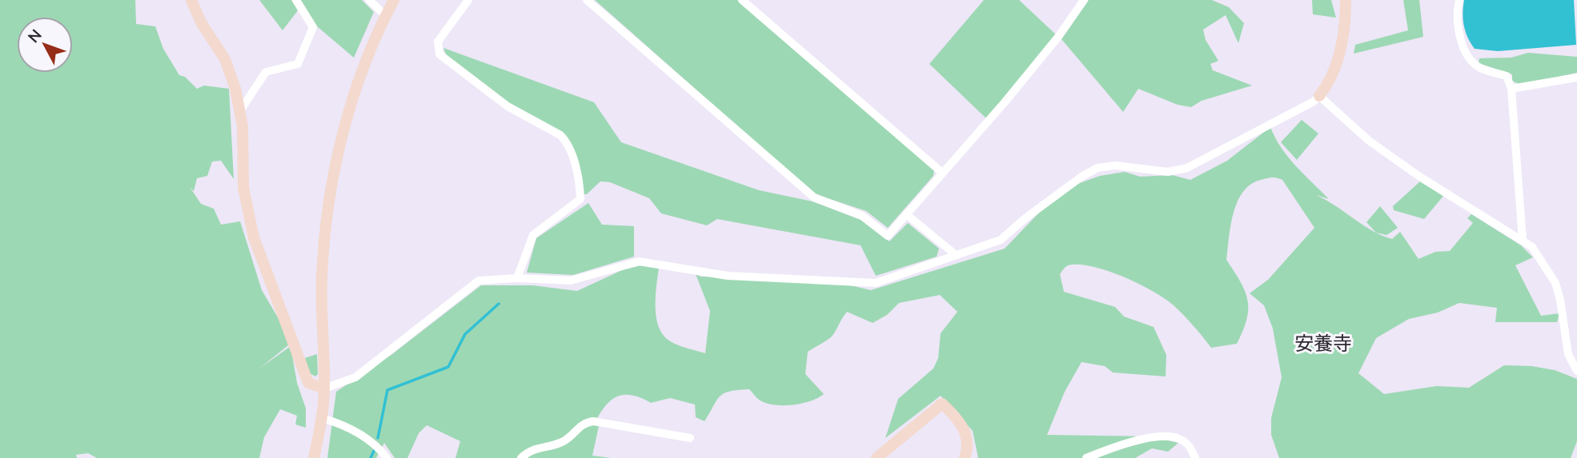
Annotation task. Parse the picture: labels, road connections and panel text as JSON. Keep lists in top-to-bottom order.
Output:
{
  "districts": ["安養寺"],
  "north": "top left"
}
